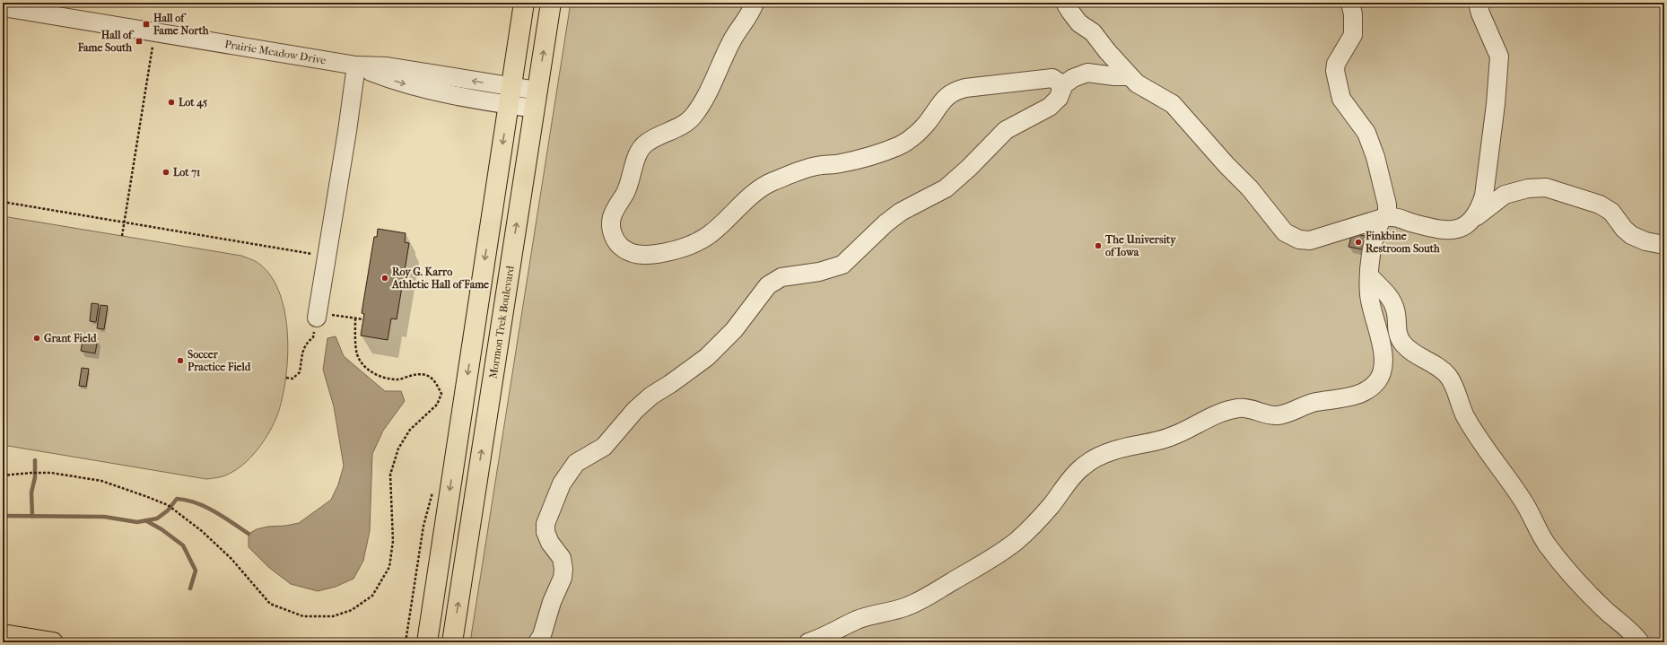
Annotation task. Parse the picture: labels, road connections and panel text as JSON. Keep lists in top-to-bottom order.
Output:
{
  "streets": {
    "main road": ["Mormon Trek Boulevard"],
    "street": ["Prairie Meadow Drive"]
  },
  "crossings": [
    ["Prairie Meadow Drive", "Mormon Trek Boulevard"]
  ],
  "places": {
    "transit": ["Hall of Fame North", "Hall of Fame South"],
    "other": [
      "Lot 45",
      "Lot 71",
      "Finkbine Restroom South",
      "The University of Iowa",
      "Roy G. Karro Athletic Hall of Fame",
      "Grant Field",
      "Soccer Practice Field"
    ]
  }
}
